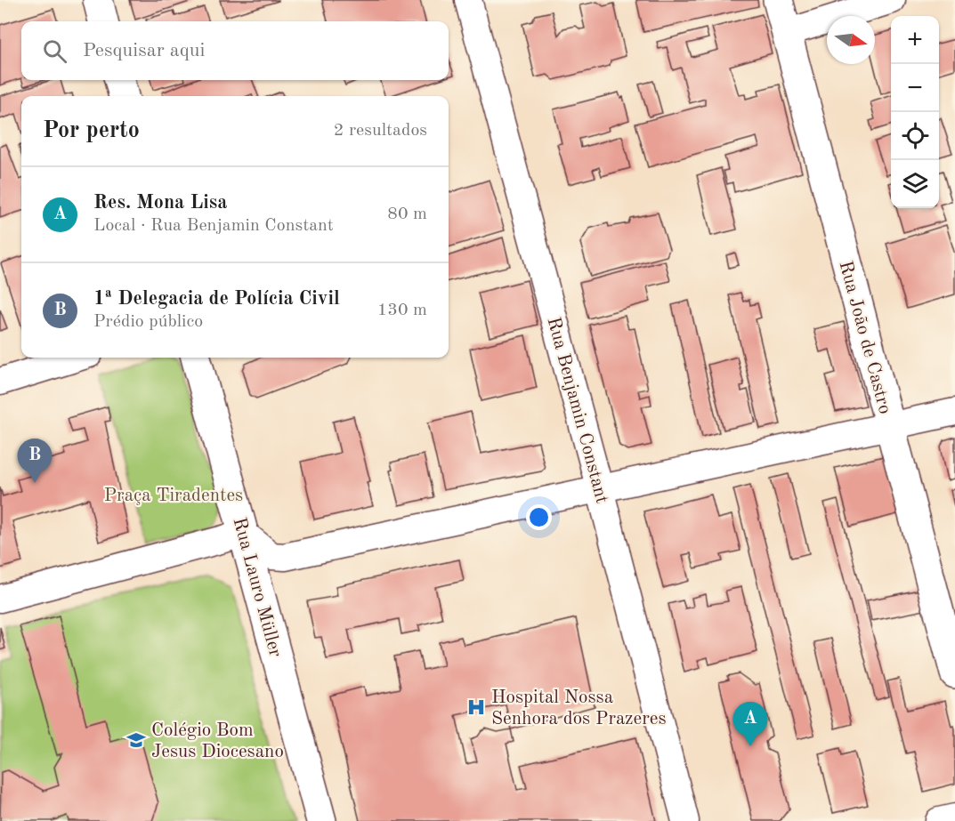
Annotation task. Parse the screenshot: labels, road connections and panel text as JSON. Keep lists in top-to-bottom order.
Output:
{
  "streets": {
    "main road": ["Rua João de Castro", "Rua Lauro Müller"],
    "street": ["Rua Benjamin Constant"]
  },
  "parks": ["Praça Tiradentes"],
  "places": {
    "hospital": ["Hospital Nossa Senhora dos Prazeres"],
    "school or university": ["Colégio Bom Jesus Diocesano"]
  },
  "north": "right",
  "page": {
    "map_buttons": ["+", "−"],
    "search": "Pesquisar aqui",
    "heading": ["Por perto", "2 resultados"],
    "list": [
      {
        "mark": "A",
        "name": "Res. Mona Lisa",
        "note": "Local · Rua Benjamin Constant",
        "value": "80 m"
      },
      {
        "mark": "B",
        "name": "1ª Delegacia de Polícia Civil",
        "note": "Prédio público",
        "value": "130 m"
      }
    ],
    "pins": ["B", "A"]
  }
}
